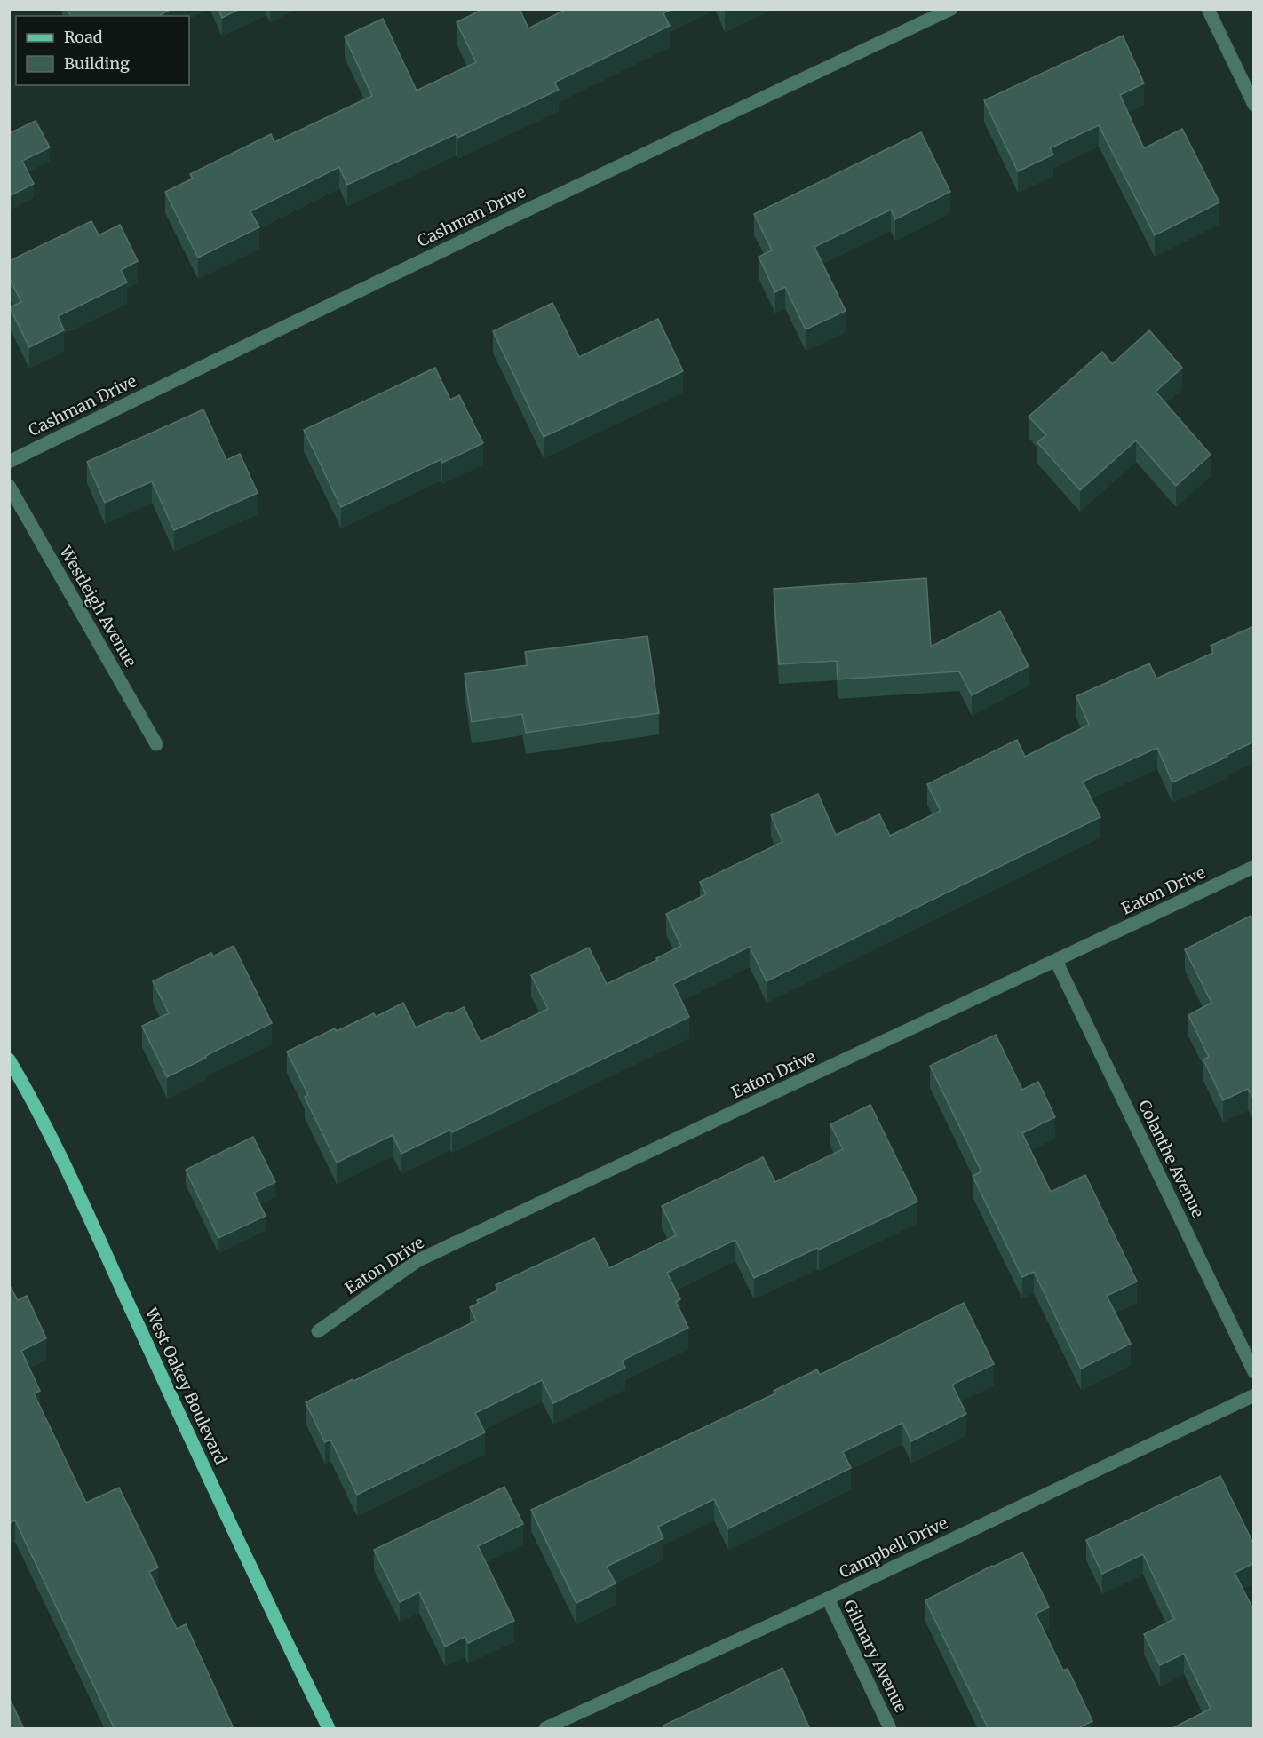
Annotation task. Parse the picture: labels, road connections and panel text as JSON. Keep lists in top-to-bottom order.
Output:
{
  "streets": {
    "main road": ["West Oakey Boulevard"],
    "street": [
      "Cashman Drive",
      "Westleigh Avenue",
      "Eaton Drive",
      "Colanthe Avenue",
      "Campbell Drive",
      "Gilmary Avenue"
    ]
  },
  "crossings": [
    ["Eaton Drive", "Colanthe Avenue"],
    ["Campbell Drive", "Gilmary Avenue"]
  ],
  "legend": ["Road", "Building"]
}
